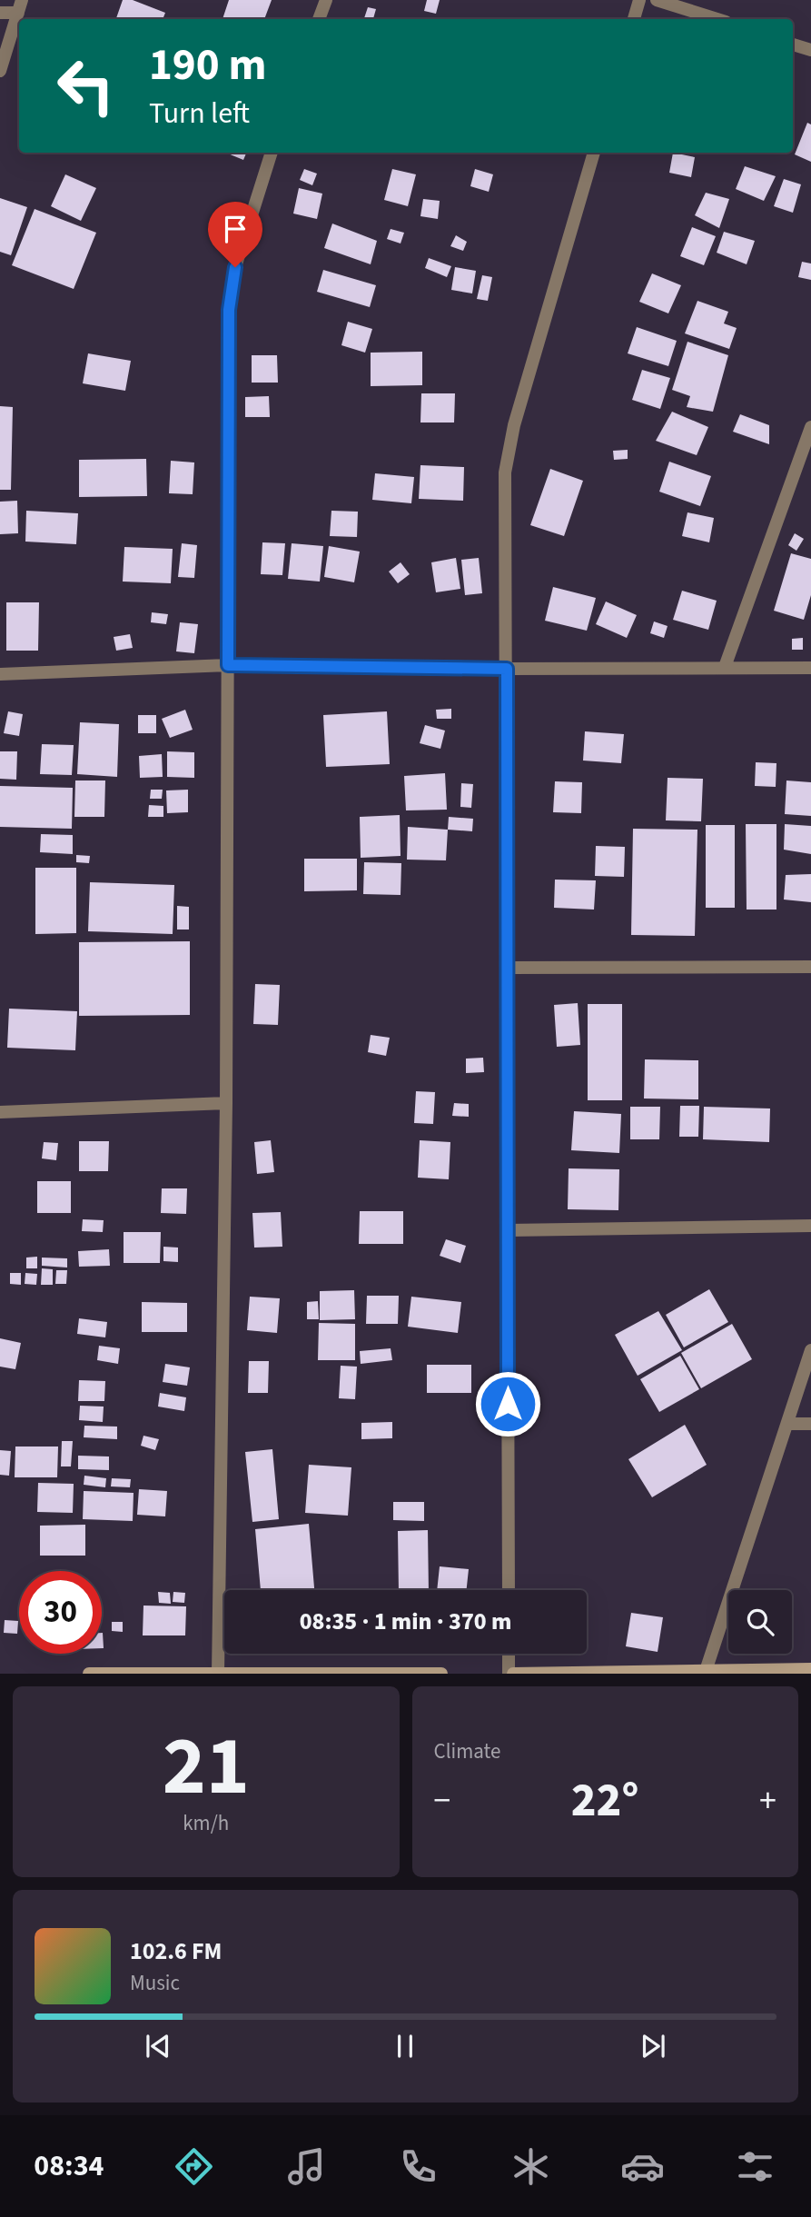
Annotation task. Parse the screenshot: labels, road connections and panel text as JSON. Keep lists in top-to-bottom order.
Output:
{
  "page": {
    "turn": ["190 m", "Turn left"],
    "limit": "30",
    "trip": "08:35 · 1 min · 370 m",
    "tile": [
      ["21", "km/h"],
      "Climate"
    ],
    "heat": ["−", "22°", "+"],
    "song": ["102.6 FM", "Music"],
    "tabs": "08:34"
  }
}
